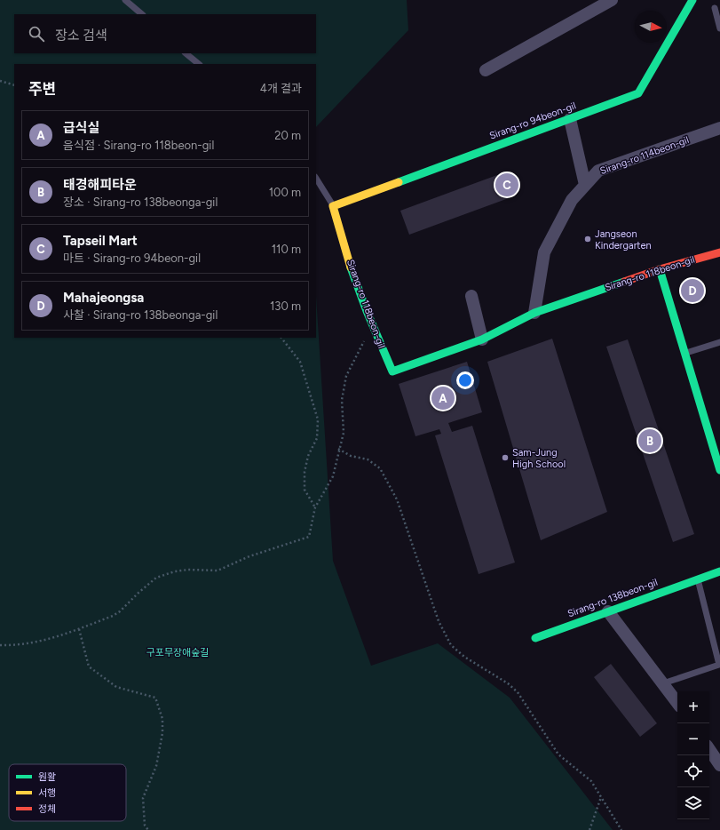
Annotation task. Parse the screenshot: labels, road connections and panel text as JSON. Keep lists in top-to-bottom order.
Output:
{
  "streets": {
    "street": [
      "Sirang-ro 94beon-gil",
      "Sirang-ro 114beon-gil",
      "Sirang-ro 118beon-gil",
      "Sirang-ro 138beon-gil"
    ]
  },
  "crossings": [
    ["Sirang-ro 94beon-gil", "Sirang-ro 118beon-gil"],
    ["Sirang-ro 114beon-gil", "Sirang-ro 118beon-gil"]
  ],
  "parks": ["구포무장애숲길"],
  "places": ["Jangseon Kindergarten", "Sam-Jung High School"],
  "legend": ["원활", "서행", "정체"],
  "north": "right",
  "page": {
    "search": "장소 검색",
    "heading": ["주변", "4개 결과"],
    "list": [
      {
        "mark": "A",
        "name": "급식실",
        "note": "음식점 · Sirang-ro 118beon-gil",
        "value": "20 m"
      },
      {
        "mark": "B",
        "name": "태경해피타운",
        "note": "장소 · Sirang-ro 138beonga-gil",
        "value": "100 m"
      },
      {
        "mark": "C",
        "name": "Tapseil Mart",
        "note": "마트 · Sirang-ro 94beon-gil",
        "value": "110 m"
      },
      {
        "mark": "D",
        "name": "Mahajeongsa",
        "note": "사찰 · Sirang-ro 138beonga-gil",
        "value": "130 m"
      }
    ],
    "pins": [
      "C",
      "D",
      "A",
      "B"
    ],
    "map_buttons": ["+", "−"]
  }
}
